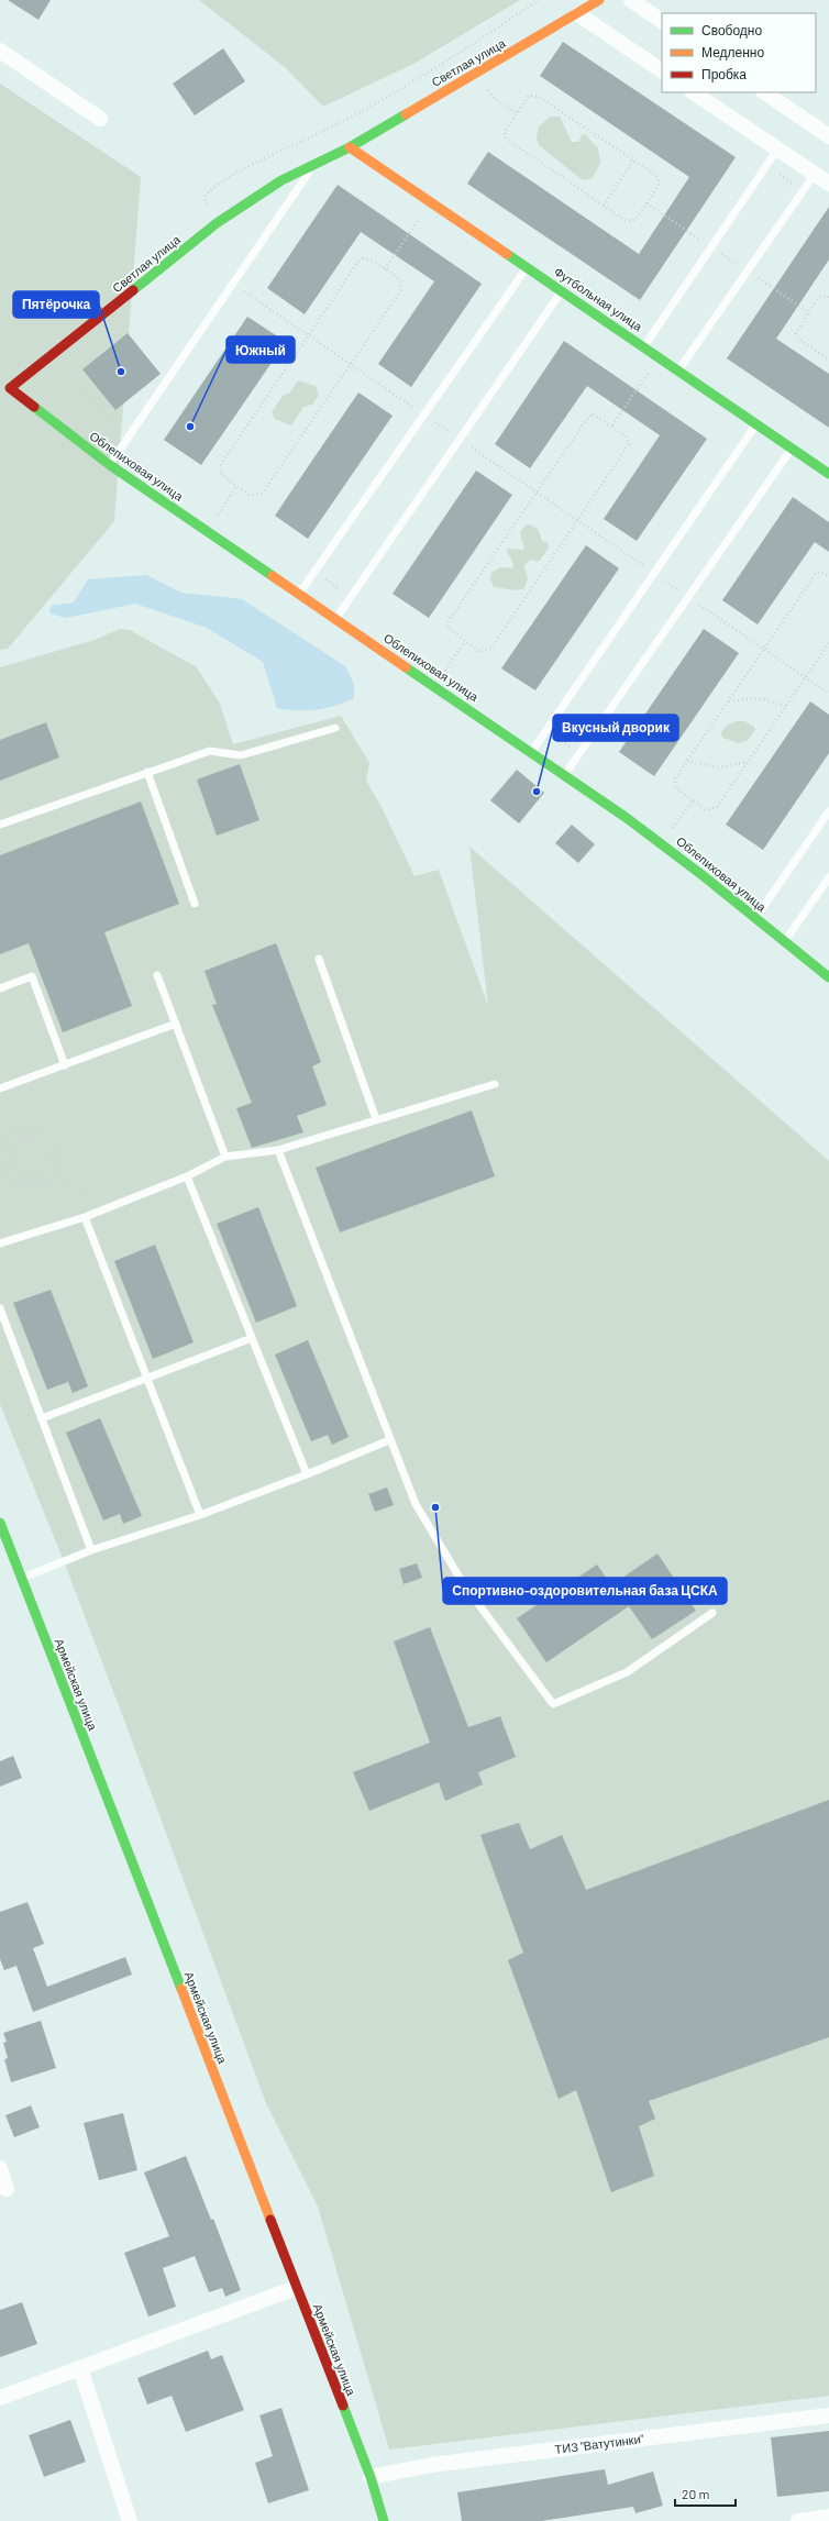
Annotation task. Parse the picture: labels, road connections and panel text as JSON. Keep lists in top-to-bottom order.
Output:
{
  "streets": {
    "street": [
      "Светлая улица",
      "Футбольная улица",
      "Облепиховая улица",
      "Армейская улица",
      "ТИЗ \"Ватутинки\""
    ]
  },
  "crossings": [
    ["Светлая улица", "Футбольная улица"],
    ["Светлая улица", "Облепиховая улица"],
    ["Армейская улица", "ТИЗ \"Ватутинки\""]
  ],
  "places": [
    "Пятёрочка",
    "Южный",
    "Вкусный дворик",
    "Спортивно-оздоровительная база ЦСКА"
  ],
  "legend": ["Свободно", "Медленно", "Пробка"],
  "scale_bar": "20 m"
}
